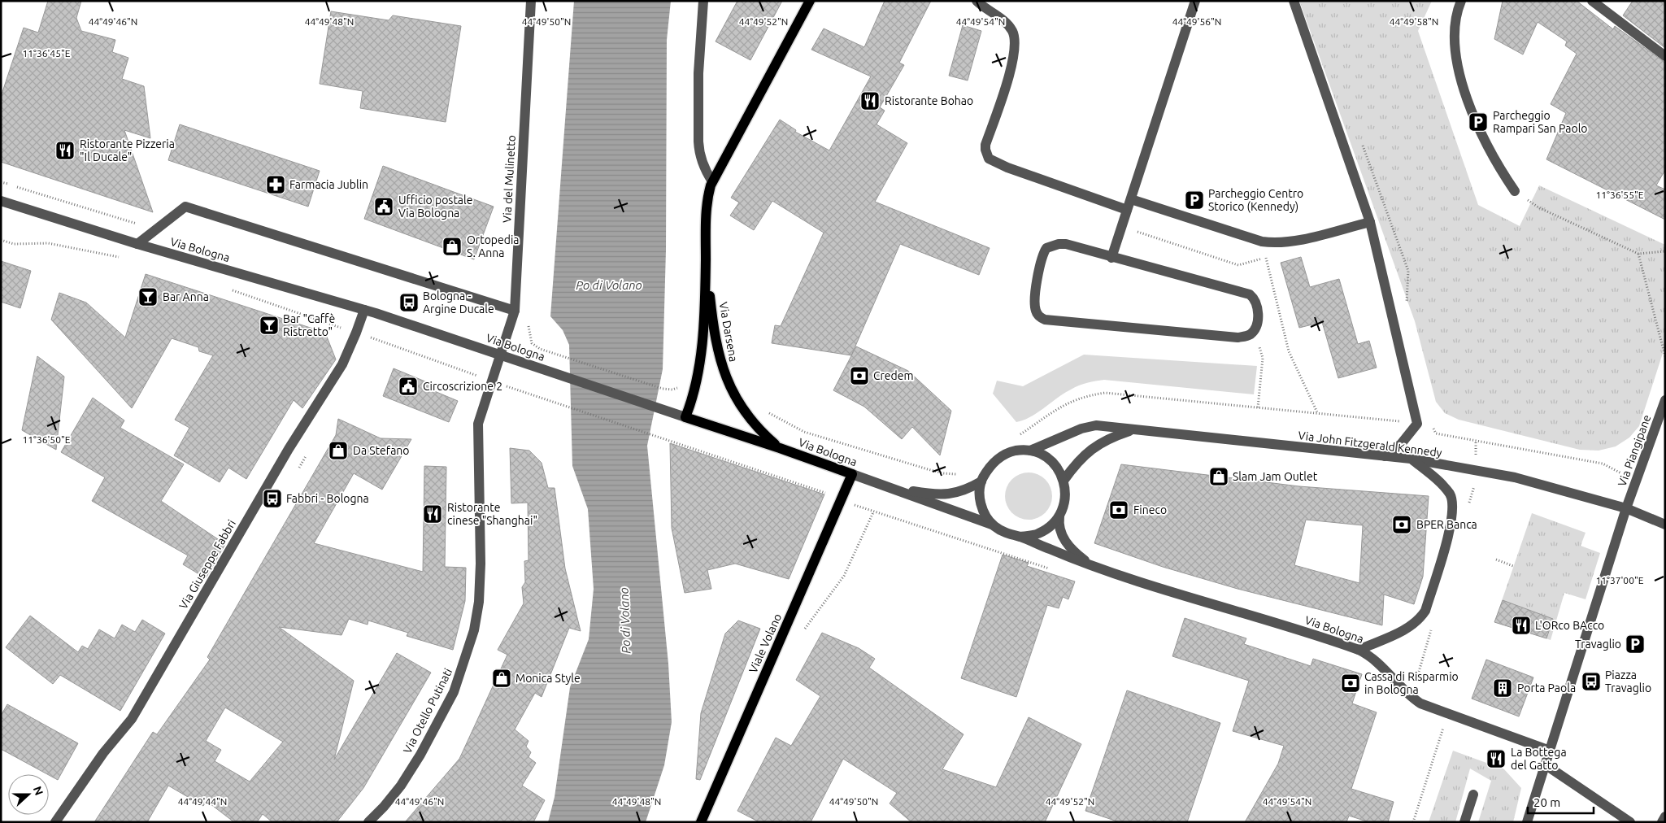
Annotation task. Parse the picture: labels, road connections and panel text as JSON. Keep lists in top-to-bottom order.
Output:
{
  "streets": {
    "main road": ["Via Bologna", "Via Darsena", "Viale Volano"],
    "street": [
      "Via del Mulinetto",
      "Via John Fitzgerald Kennedy",
      "Via Piangipane",
      "Via Giuseppe Fabbri",
      "Via Otello Putinati"
    ]
  },
  "crossings": [
    ["Via del Mulinetto", "Via Bologna"],
    ["Via del Mulinetto", "Via Otello Putinati"],
    ["Via Bologna", "Via Darsena"],
    ["Via Bologna", "Via John Fitzgerald Kennedy"],
    ["Via Bologna", "Via Piangipane"],
    ["Via Bologna", "Via Giuseppe Fabbri"],
    ["Via Bologna", "Viale Volano"],
    ["Via Bologna", "Via Otello Putinati"],
    ["Via John Fitzgerald Kennedy", "Via Piangipane"]
  ],
  "water": ["Po di Volano"],
  "places": {
    "restaurant": [
      "Ristorante Bohao",
      "Ristorante Pizzeria \"Il Ducale\"",
      "Ristorante cinese \"Shanghai\"",
      "L'ORco BAcco",
      "La Bottega del Gatto"
    ],
    "parking": ["Parcheggio Rampari San Paolo", "Parcheggio Centro Storico (Kennedy)", "Travaglio"],
    "pharmacy": ["Farmacia Jublin"],
    "public building": ["Ufficio postale Via Bologna", "Circoscrizione 2"],
    "shop": [
      "Ortopedia S. Anna",
      "Da Stefano",
      "Slam Jam Outlet",
      "Monica Style"
    ],
    "bar": ["Bar Anna", "Bar \"Caffè Ristretto\""],
    "bus stop": ["Bologna - Argine Ducale", "Fabbri - Bologna", "Piazza Travaglio"],
    "bank": [
      "Credem",
      "Fineco",
      "BPER Banca",
      "Cassa di Risparmio in Bologna"
    ],
    "building": ["Porta Paola"]
  },
  "scale_bar": "20 m",
  "north": "right",
  "coordinates": [
    "44°49'54\"N",
    "44°49'46\"N",
    "44°49'48\"N",
    "44°49'50\"N",
    "44°49'52\"N",
    "44°49'56\"N",
    "44°49'58\"N",
    "11°36'45\"E",
    "11°36'55\"E",
    "11°36'50\"E",
    "11°37'00\"E",
    "44°49'44\"N"
  ]
}
